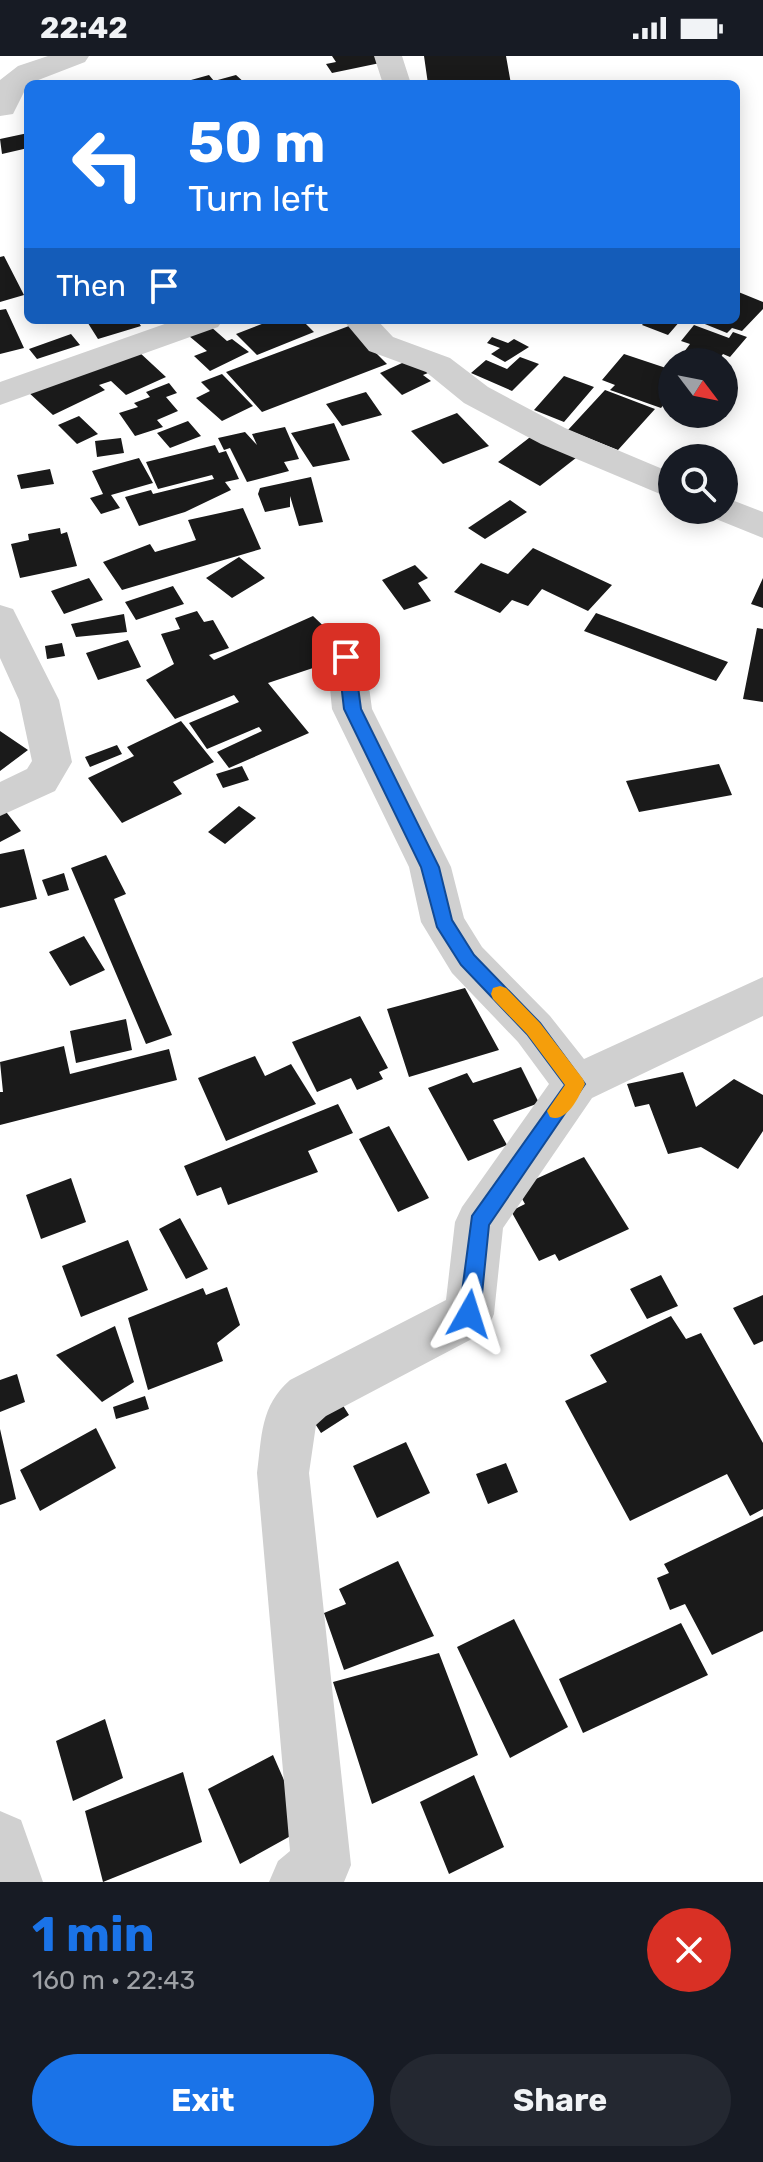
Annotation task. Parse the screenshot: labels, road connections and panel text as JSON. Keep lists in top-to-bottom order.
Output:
{
  "north": "bottom right",
  "page": {
    "status": "22:42",
    "turn": ["50 m", "Turn left"],
    "then": "Then",
    "heading": ["1 min", "160 m · 22:43"],
    "buttons": ["Exit", "Share"]
  }
}
